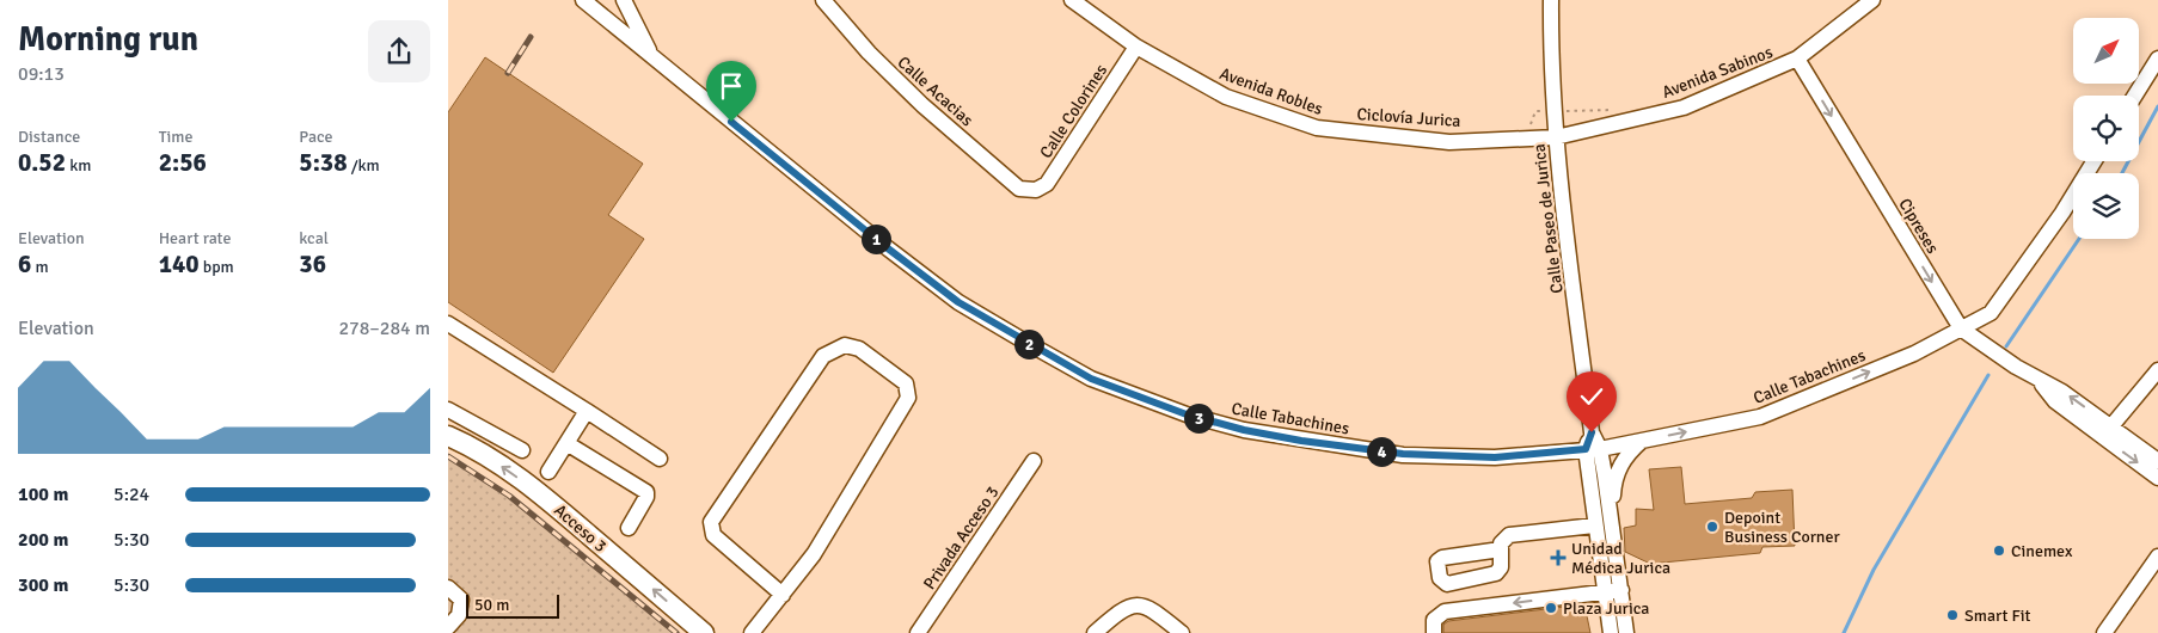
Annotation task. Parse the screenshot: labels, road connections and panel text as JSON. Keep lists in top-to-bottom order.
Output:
{
  "streets": {
    "main road": ["Acceso 3"],
    "street": [
      "Avenida Sabinos",
      "Calle Acacias",
      "Avenida Robles",
      "Calle Colorines",
      "Calle Paseo de Jurica",
      "Cipreses",
      "Calle Tabachines",
      "Privada Acceso 3"
    ]
  },
  "crossings": [
    ["Avenida Sabinos", "Avenida Robles"],
    ["Avenida Sabinos", "Calle Paseo de Jurica"],
    ["Avenida Sabinos", "Cipreses"],
    ["Calle Acacias", "Calle Colorines"],
    ["Avenida Robles", "Calle Colorines"],
    ["Avenida Robles", "Calle Paseo de Jurica"],
    ["Calle Paseo de Jurica", "Calle Tabachines"],
    ["Cipreses", "Calle Tabachines"]
  ],
  "one_way": ["Cipreses", "Acceso 3"],
  "places": {
    "other": [
      "Depoint Business Corner",
      "Cinemex",
      "Plaza Jurica",
      "Smart Fit"
    ],
    "health": ["Unidad Médica Jurica"]
  },
  "scale_bar": "50 m",
  "north": "top right",
  "page": {
    "heading": ["Morning run", "09:13"],
    "stats": [
      ["Distance", "0.52 km"],
      ["Time", "2:56"],
      ["Pace", "5:38 /km"],
      ["Elevation", "6 m"],
      ["Heart rate", "140 bpm"],
      ["kcal", "36"]
    ],
    "pins": [
      "1",
      "2",
      "3",
      "4"
    ],
    "chart": ["Elevation", "278–284 m"],
    "list": [
      {
        "name": "100 m",
        "note": "5:24"
      },
      {
        "name": "200 m",
        "note": "5:30"
      },
      {
        "name": "300 m",
        "note": "5:30"
      }
    ],
    "scale": "50 m"
  }
}
